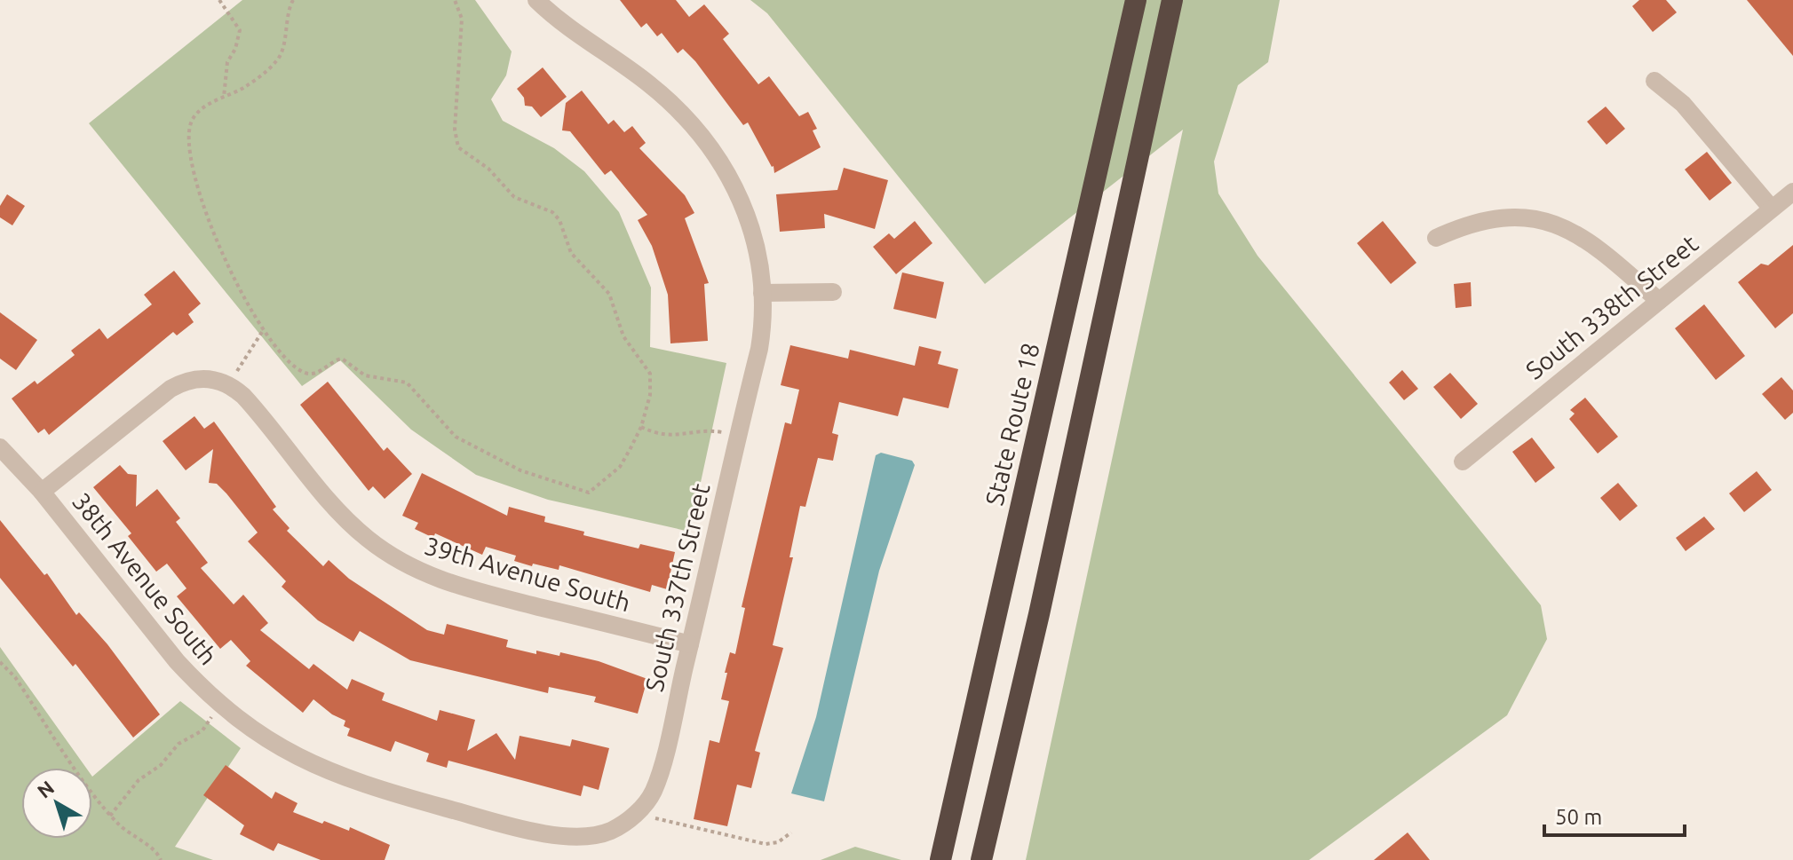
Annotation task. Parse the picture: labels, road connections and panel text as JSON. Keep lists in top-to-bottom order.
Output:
{
  "streets": {
    "highway": ["State Route 18"],
    "street": [
      "South 338th Street",
      "39th Avenue South",
      "38th Avenue South",
      "South 337th Street"
    ]
  },
  "crossings": [
    ["39th Avenue South", "South 337th Street"],
    ["38th Avenue South", "South 337th Street"]
  ],
  "scale_bar": "50 m",
  "north": "top left"
}
